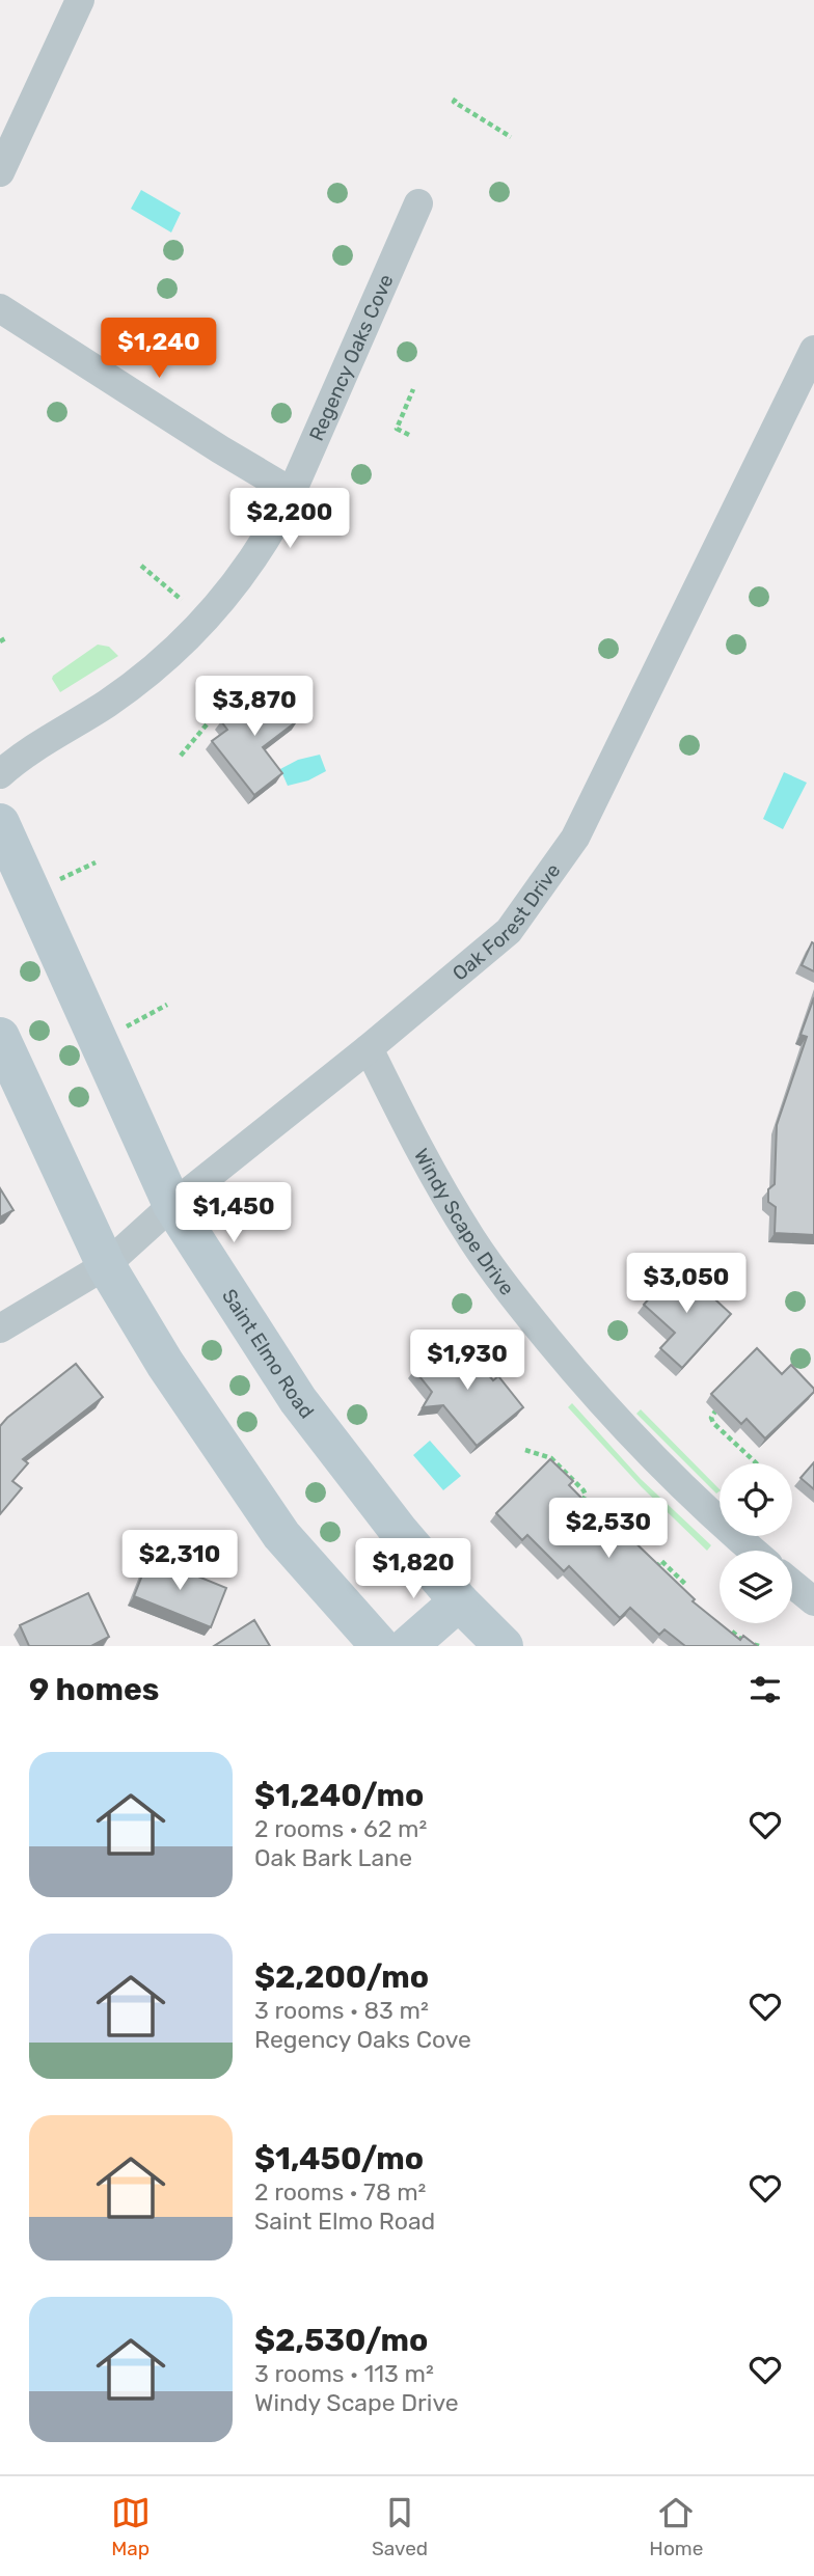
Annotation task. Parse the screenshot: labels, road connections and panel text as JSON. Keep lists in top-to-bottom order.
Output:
{
  "streets": {
    "main road": ["Saint Elmo Road"],
    "street": ["Regency Oaks Cove", "Oak Forest Drive", "Windy Scape Drive"]
  },
  "crossings": [
    ["Oak Forest Drive", "Windy Scape Drive"],
    ["Oak Forest Drive", "Saint Elmo Road"]
  ],
  "page": {
    "price": [
      "$1,240",
      "$2,200",
      "$3,870",
      "$1,450",
      "$3,050",
      "$1,930",
      "$2,530",
      "$2,310",
      "$1,820"
    ],
    "heading": "9 homes",
    "list": [
      {
        "name": "$1,240/mo",
        "note": "2 rooms · 62 m² · Oak Bark Lane"
      },
      {
        "name": "$2,200/mo",
        "note": "3 rooms · 83 m² · Regency Oaks Cove"
      },
      {
        "name": "$1,450/mo",
        "note": "2 rooms · 78 m² · Saint Elmo Road"
      },
      {
        "name": "$2,530/mo",
        "note": "3 rooms · 113 m² · Windy Scape Drive"
      }
    ],
    "tabs": ["Map", "Saved", "Home"]
  }
}
